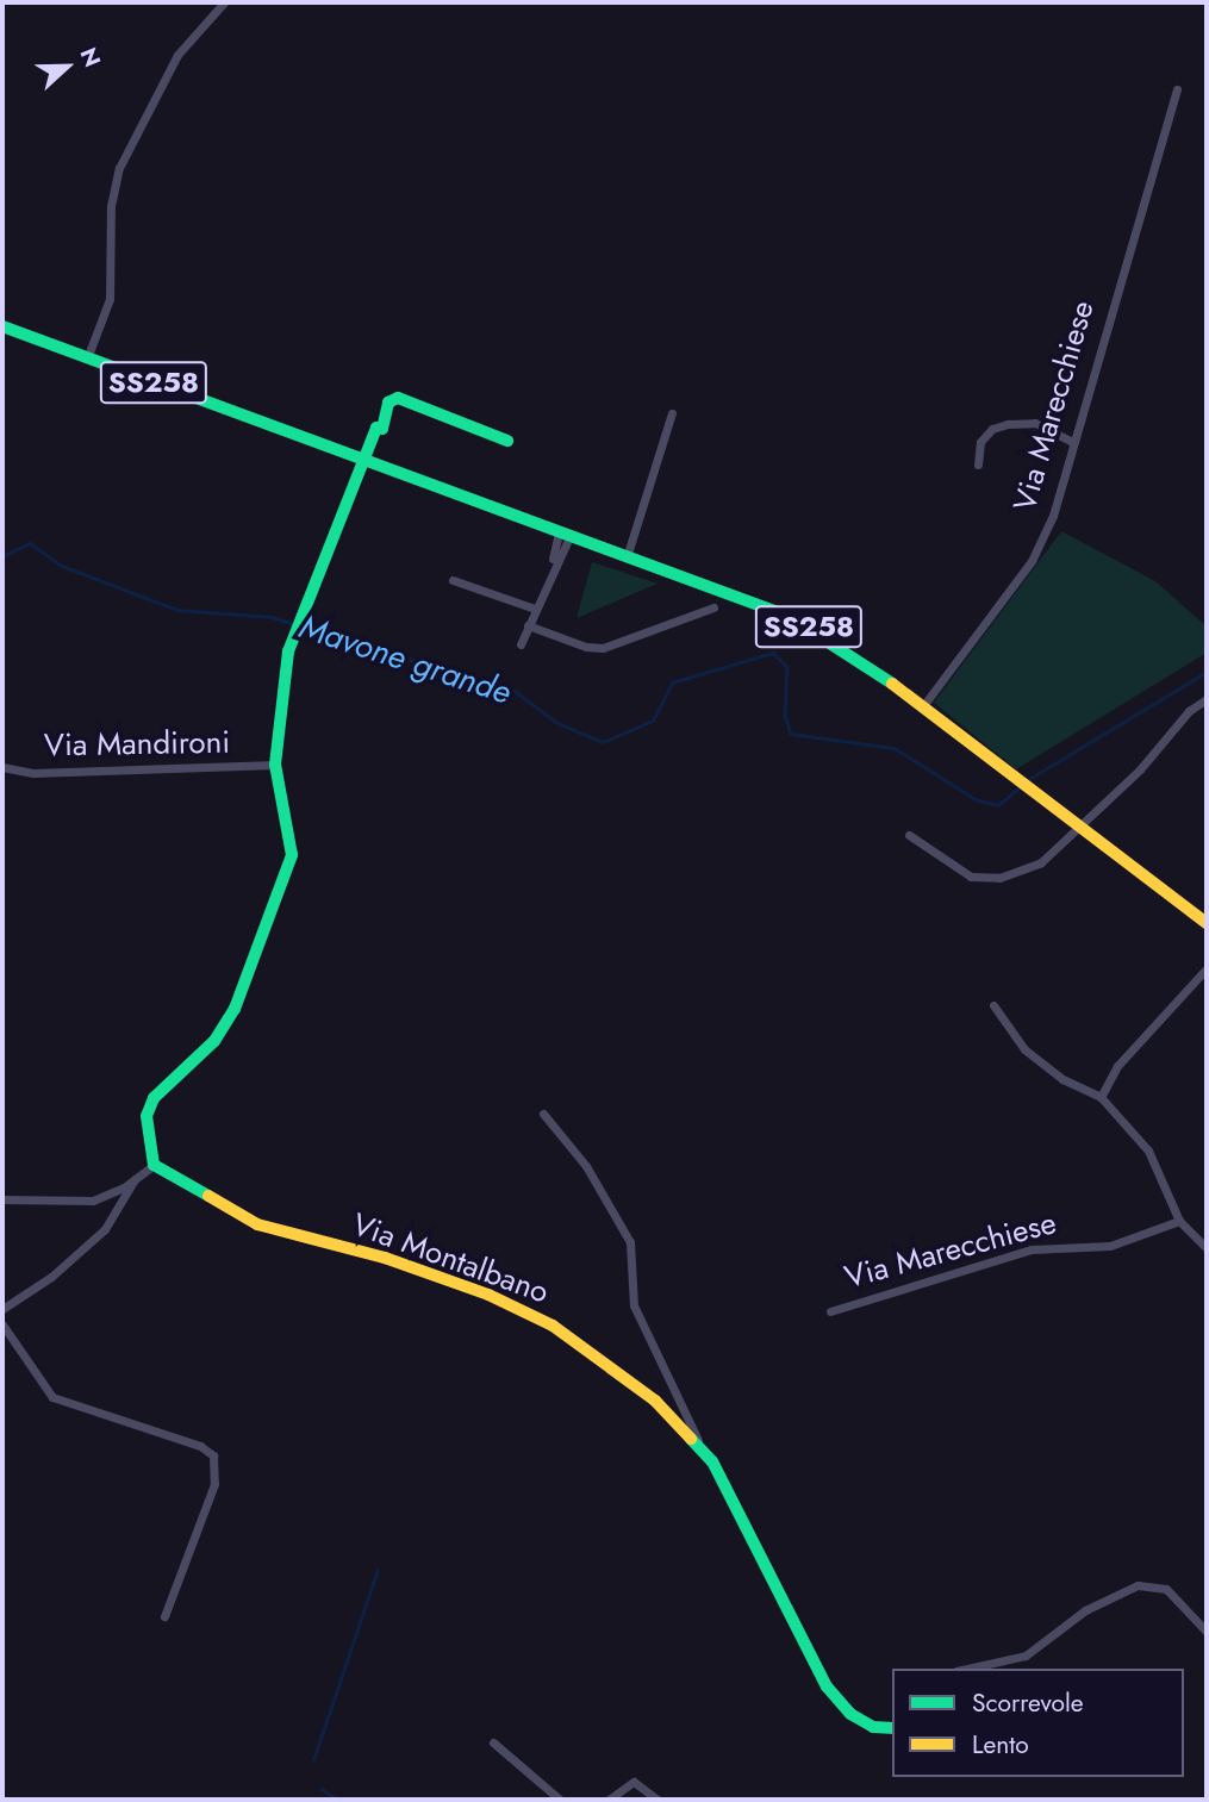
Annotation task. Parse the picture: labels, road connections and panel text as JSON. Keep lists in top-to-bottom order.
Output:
{
  "streets": {
    "street": [
      "SS258",
      "Via Marecchiese",
      "Via Mandironi",
      "Via Montalbano"
    ]
  },
  "crossings": [
    ["SS258", "Via Marecchiese"]
  ],
  "water": ["Mavone grande"],
  "legend": ["Scorrevole", "Lento"],
  "north": "right"
}
